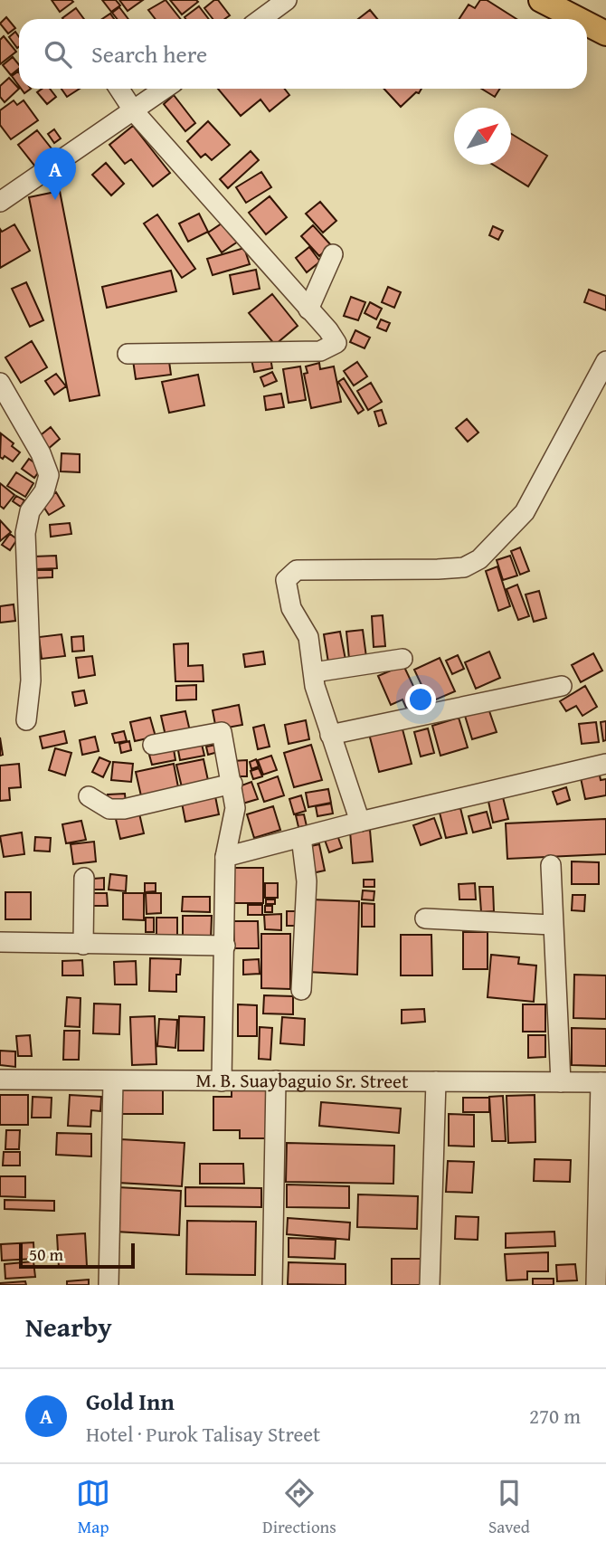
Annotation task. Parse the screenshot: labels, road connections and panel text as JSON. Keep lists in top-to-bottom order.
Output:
{
  "streets": {
    "street": ["M. B. Suaybaguio Sr. Street"]
  },
  "scale_bar": "50 m",
  "north": "top right",
  "page": {
    "search": "Search here",
    "pins": "A",
    "scale": "50 m",
    "heading": "Nearby",
    "list": [
      {
        "mark": "A",
        "name": "Gold Inn",
        "note": "Hotel · Purok Talisay Street",
        "value": "270 m"
      }
    ],
    "nav": ["Map", "Directions", "Saved"]
  }
}
